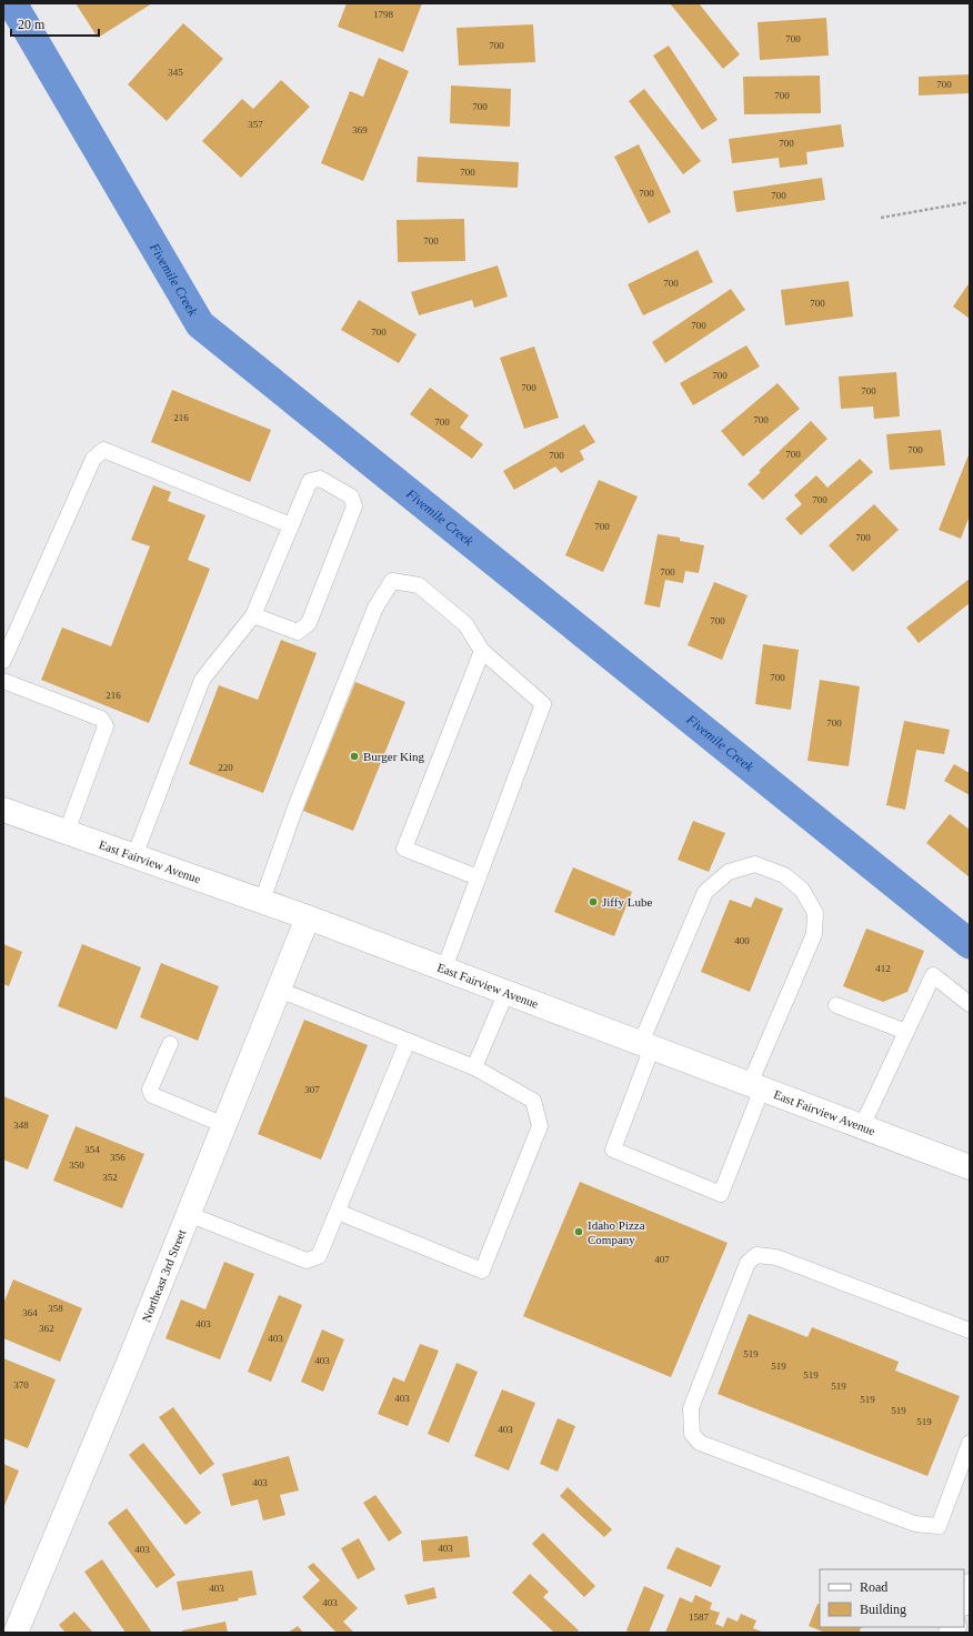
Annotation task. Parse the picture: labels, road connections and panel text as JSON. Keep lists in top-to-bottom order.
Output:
{
  "streets": {
    "main road": ["East Fairview Avenue", "Northeast 3rd Street"]
  },
  "crossings": [
    ["East Fairview Avenue", "Northeast 3rd Street"]
  ],
  "water": ["Fivemile Creek"],
  "places": ["Burger King", "Jiffy Lube", "Idaho Pizza Company"],
  "house_numbers": [
    "1798",
    "700",
    "700",
    "345",
    "700",
    "700",
    "700",
    "357",
    "369",
    "700",
    "700",
    "700",
    "700",
    "700",
    "700",
    "700",
    "700",
    "700",
    "700",
    "700",
    "700",
    "216",
    "700",
    "700",
    "700",
    "700",
    "700",
    "700",
    "700",
    "700",
    "700",
    "700",
    "700",
    "216",
    "700",
    "220",
    "400",
    "412",
    "307",
    "348",
    "354",
    "356",
    "350",
    "352",
    "407",
    "358",
    "364",
    "403",
    "362",
    "403",
    "519",
    "403",
    "519",
    "519",
    "370",
    "519",
    "403",
    "519",
    "519",
    "519",
    "403",
    "403",
    "403",
    "403",
    "403",
    "403",
    "1587"
  ],
  "legend": ["Road", "Building"],
  "scale_bar": "20 m"
}
